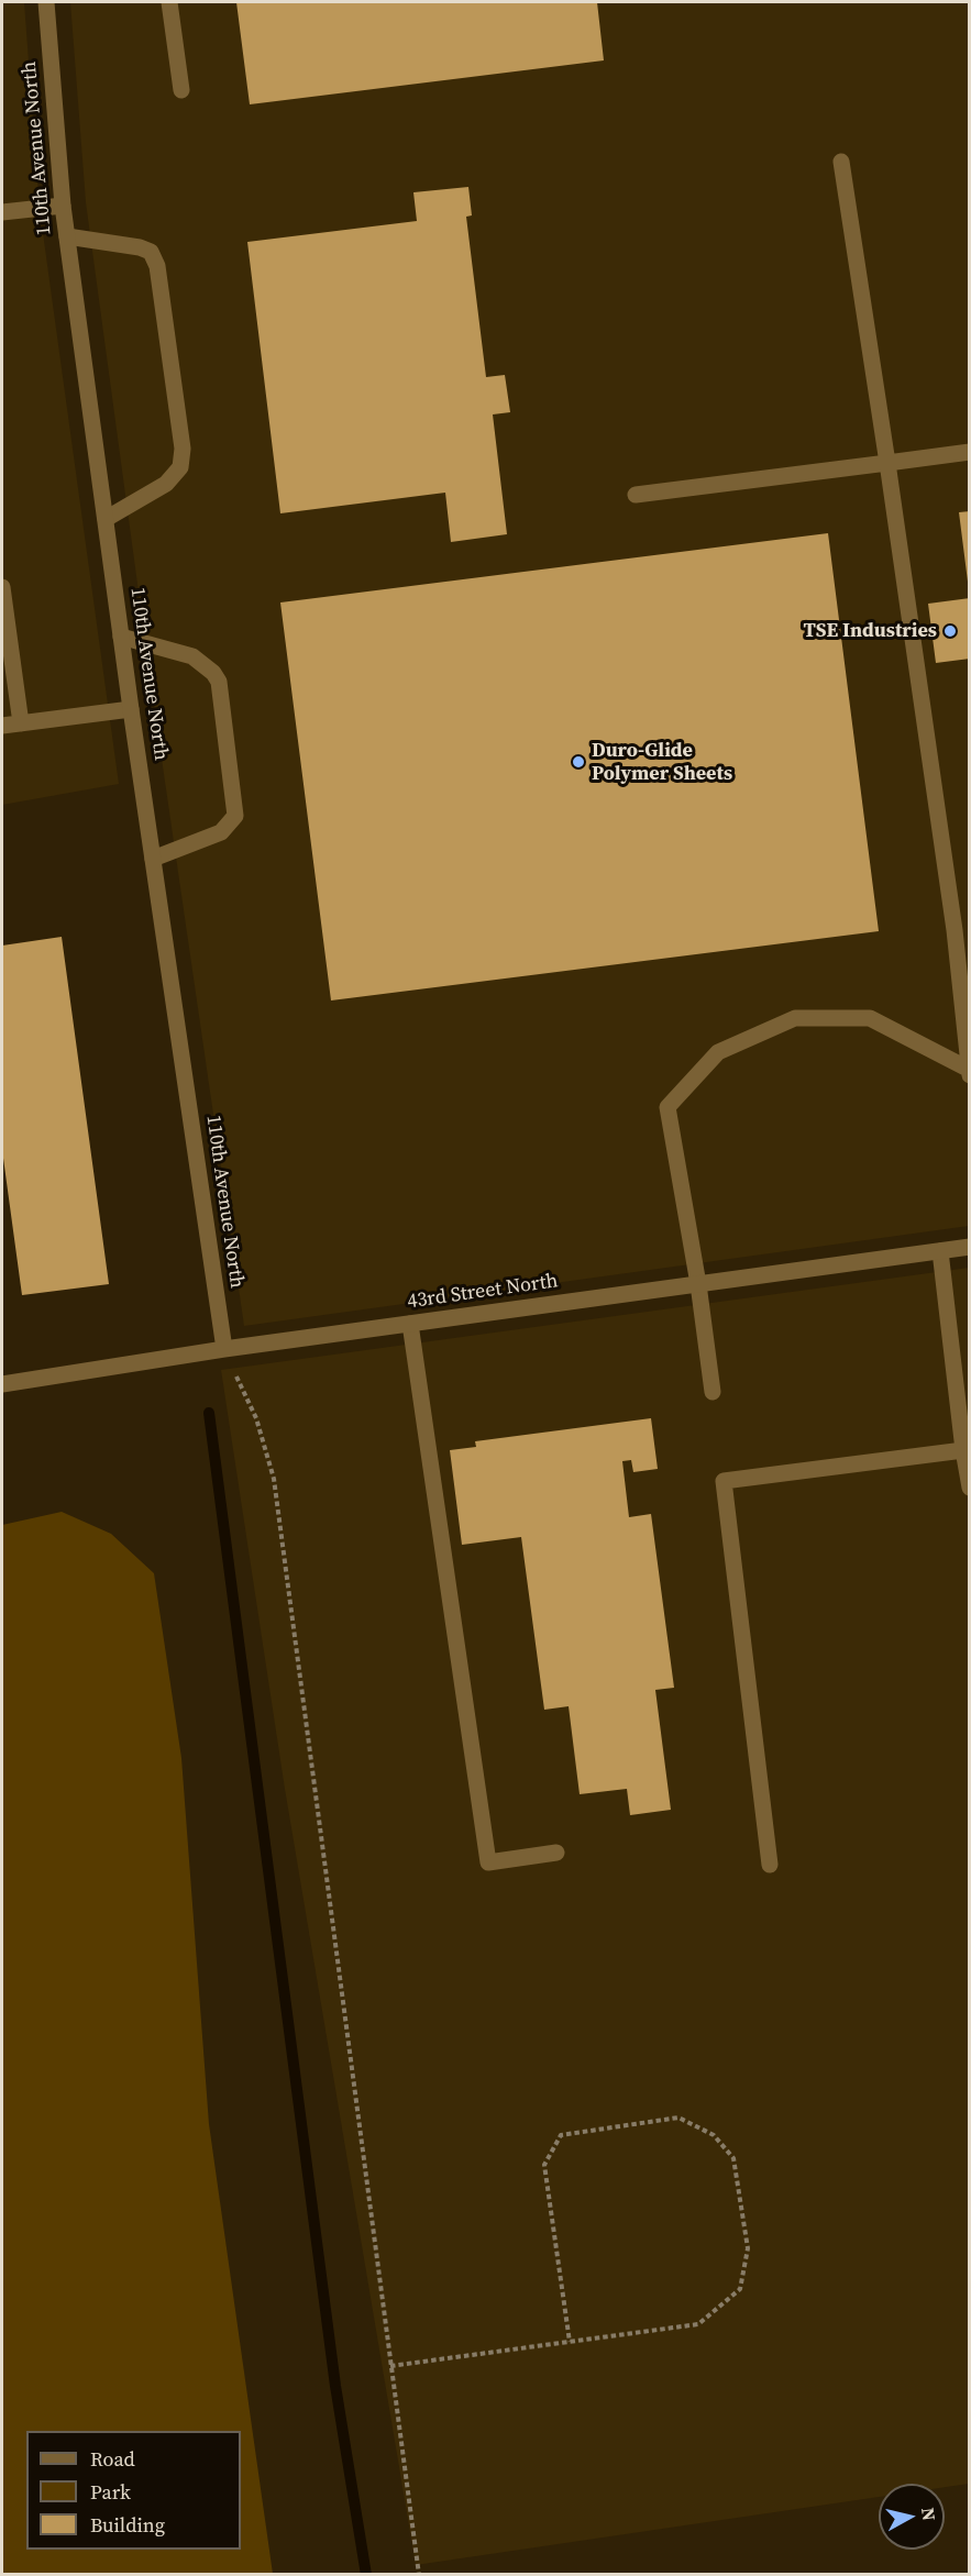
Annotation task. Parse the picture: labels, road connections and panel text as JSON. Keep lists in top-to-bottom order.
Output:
{
  "streets": {
    "street": ["110th Avenue North", "43rd Street North"]
  },
  "crossings": [
    ["110th Avenue North", "43rd Street North"]
  ],
  "places": ["TSE Industries", "Duro-Glide Polymer Sheets"],
  "legend": ["Road", "Park", "Building"],
  "north": "right"
}
